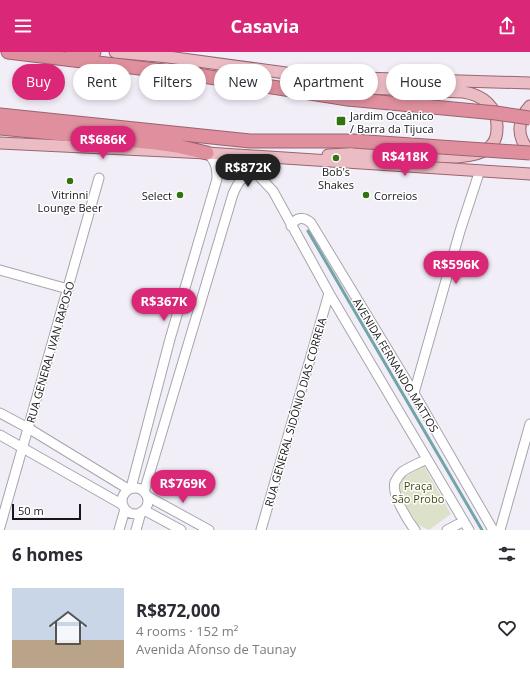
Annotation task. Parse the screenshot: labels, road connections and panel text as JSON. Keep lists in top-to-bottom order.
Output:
{
  "streets": {
    "street": ["RUA GENERAL IVAN RAPOSO", "AVENIDA FERNANDO MATTOS", "RUA GENERAL SIDÔNIO DIAS CORREIA"]
  },
  "crossings": [
    ["AVENIDA FERNANDO MATTOS", "RUA GENERAL SIDÔNIO DIAS CORREIA"]
  ],
  "parks": ["Praça São Probo"],
  "places": {
    "transit": ["Jardim Oceânico / Barra da Tijuca"],
    "other": [
      "Bob's Shakes",
      "Vitrinni Lounge Beer",
      "Select",
      "Correios"
    ]
  },
  "scale_bar": "50 m",
  "page": {
    "header": "Casavia",
    "chip": [
      "Buy",
      "Rent",
      "Filters",
      "New",
      "Apartment",
      "House"
    ],
    "price": [
      "R$686K",
      "R$418K",
      "R$872K",
      "R$596K",
      "R$367K",
      "R$769K"
    ],
    "scale": "50 m",
    "heading": "6 homes",
    "list": [
      {
        "name": "R$872,000",
        "note": "4 rooms · 152 m² · Avenida Afonso de Taunay"
      }
    ]
  }
}
